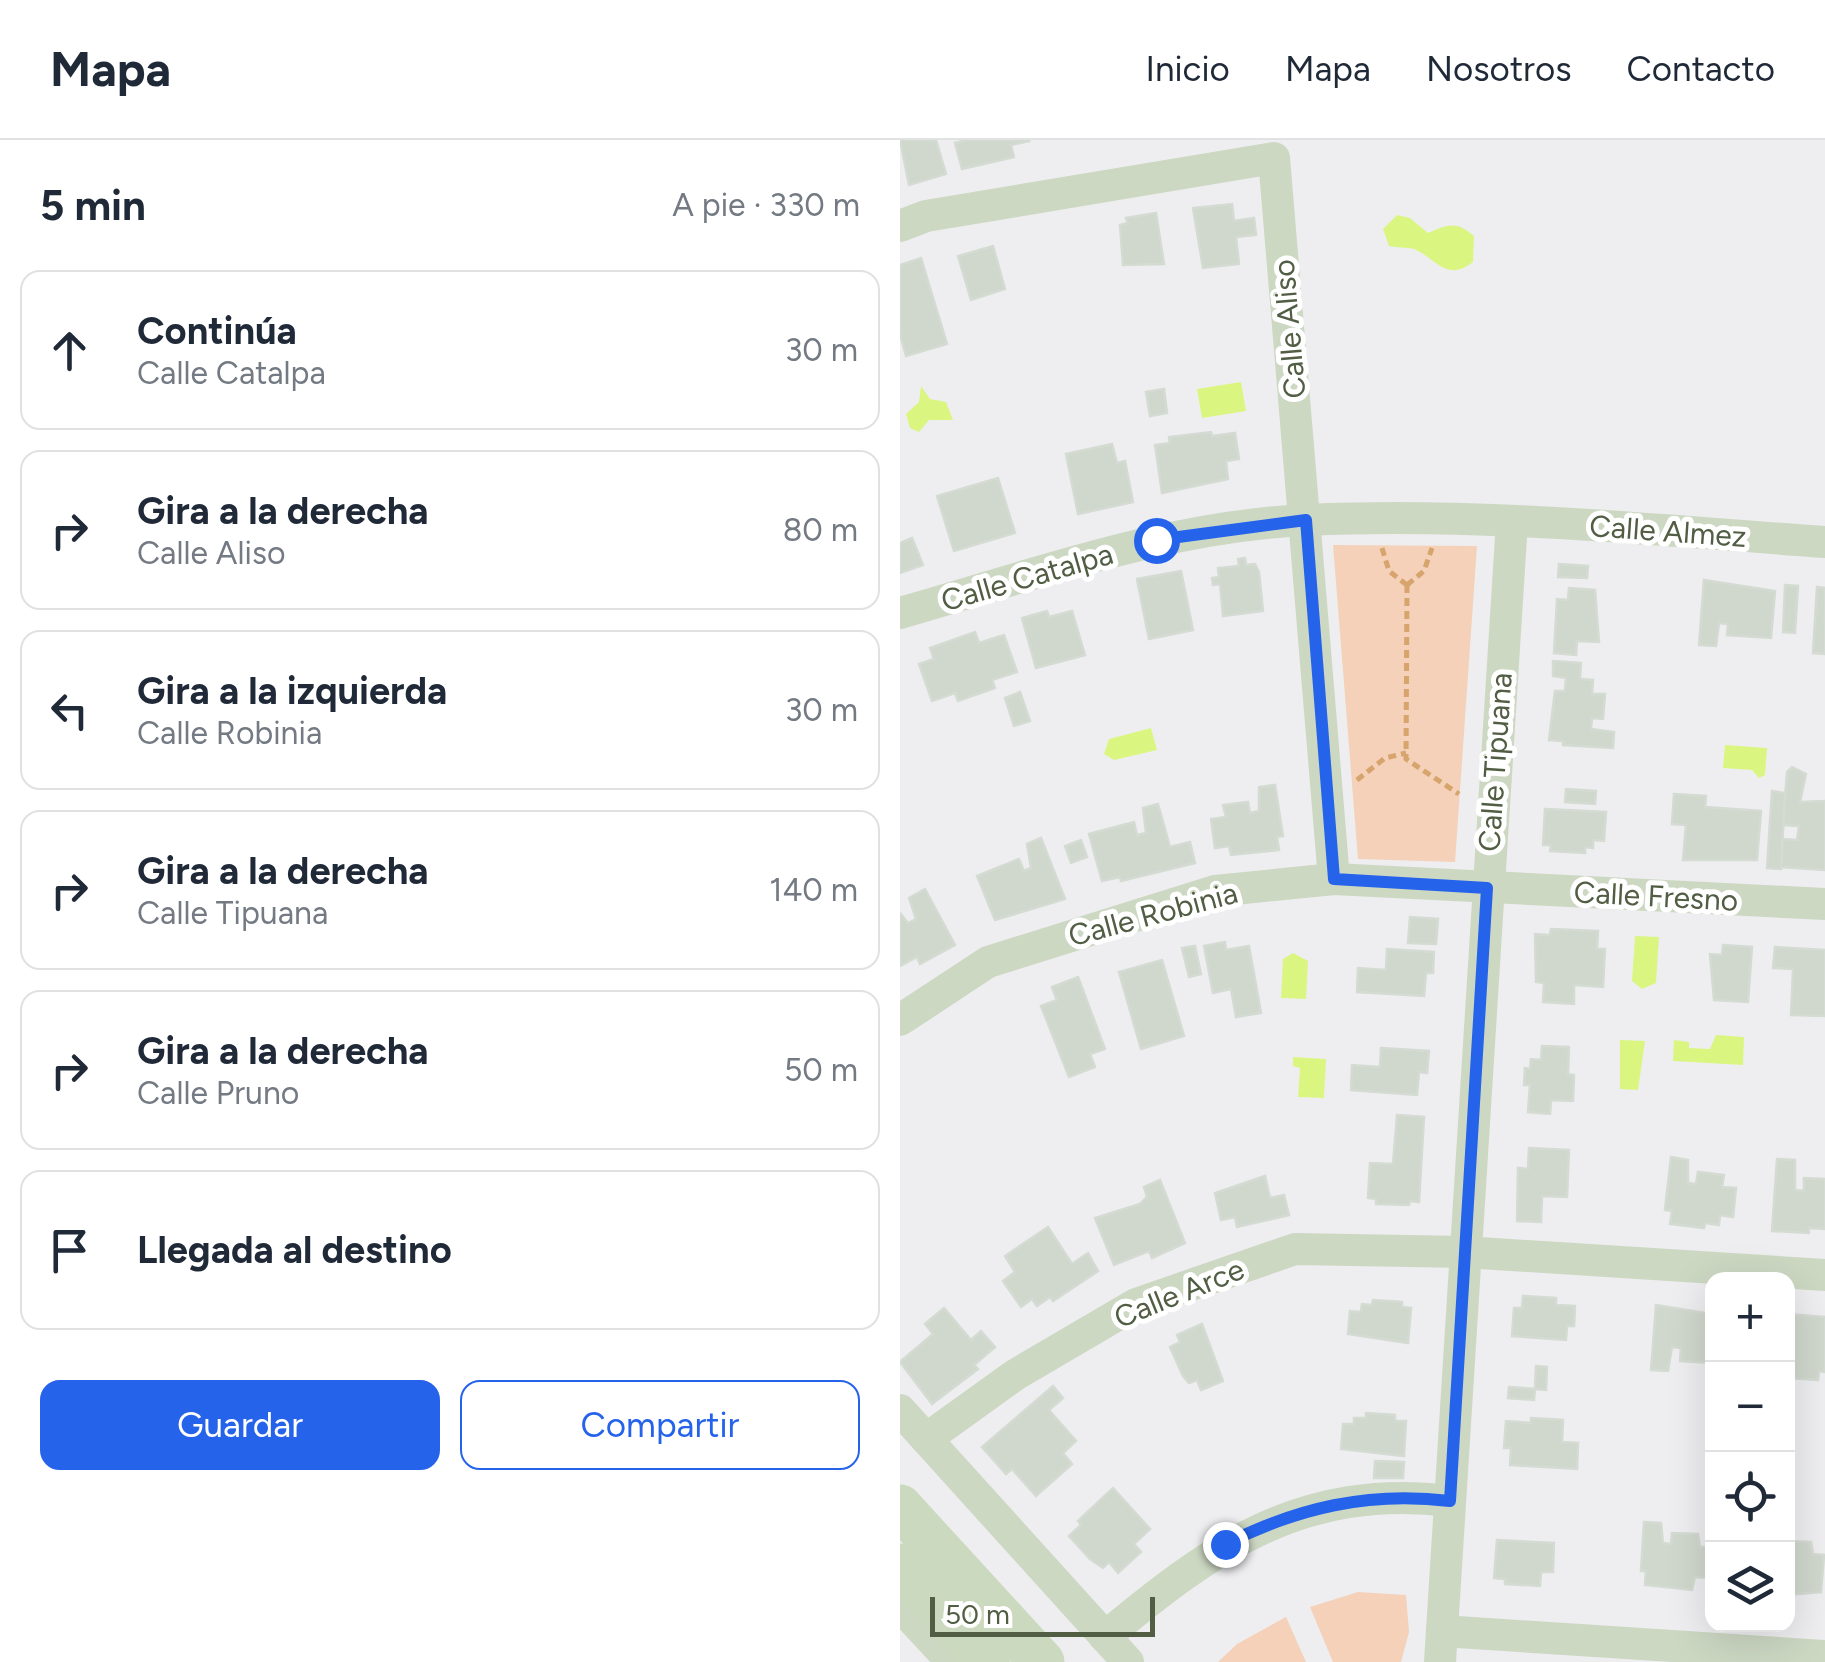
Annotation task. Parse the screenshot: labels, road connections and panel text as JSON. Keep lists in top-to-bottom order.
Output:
{
  "streets": {
    "street": [
      "Calle Aliso",
      "Calle Almez",
      "Calle Catalpa",
      "Calle Tipuana",
      "Calle Fresno",
      "Calle Robinia",
      "Calle Arce"
    ]
  },
  "crossings": [
    ["Calle Aliso", "Calle Catalpa"],
    ["Calle Aliso", "Calle Robinia"],
    ["Calle Almez", "Calle Catalpa"],
    ["Calle Almez", "Calle Tipuana"],
    ["Calle Catalpa", "Calle Tipuana"],
    ["Calle Tipuana", "Calle Fresno"],
    ["Calle Tipuana", "Calle Robinia"],
    ["Calle Tipuana", "Calle Arce"],
    ["Calle Fresno", "Calle Robinia"]
  ],
  "scale_bar": "50 m",
  "page": {
    "header": "Mapa",
    "nav": [
      "Inicio",
      "Mapa",
      "Nosotros",
      "Contacto"
    ],
    "heading": ["5 min", "A pie · 330 m"],
    "list": [
      ["Continúa", "Calle Catalpa", "30 m"],
      ["Gira a la derecha", "Calle Aliso", "80 m"],
      ["Gira a la izquierda", "Calle Robinia", "30 m"],
      ["Gira a la derecha", "Calle Tipuana", "140 m"],
      ["Gira a la derecha", "Calle Pruno", "50 m"],
      "Llegada al destino"
    ],
    "map_buttons": ["+", "−"],
    "buttons": ["Guardar", "Compartir"],
    "scale": "50 m"
  }
}
